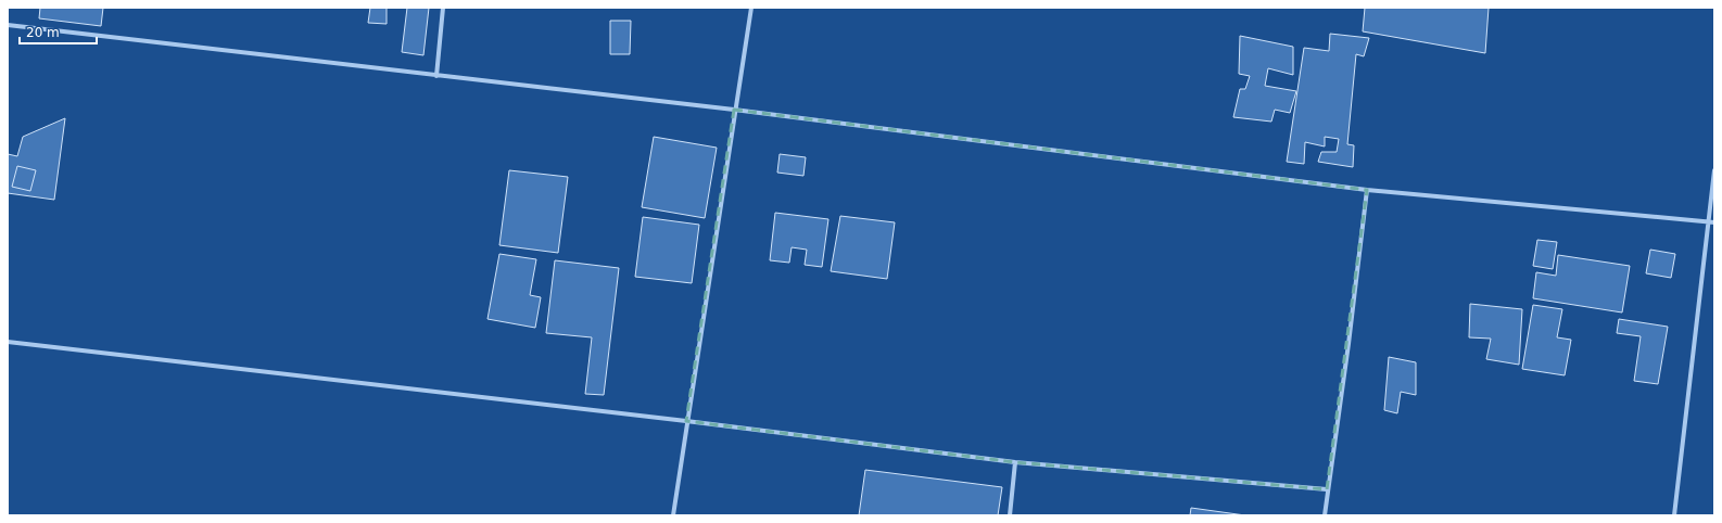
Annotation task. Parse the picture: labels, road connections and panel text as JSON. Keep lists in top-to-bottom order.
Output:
{
  "scale_bar": "20 m"
}
